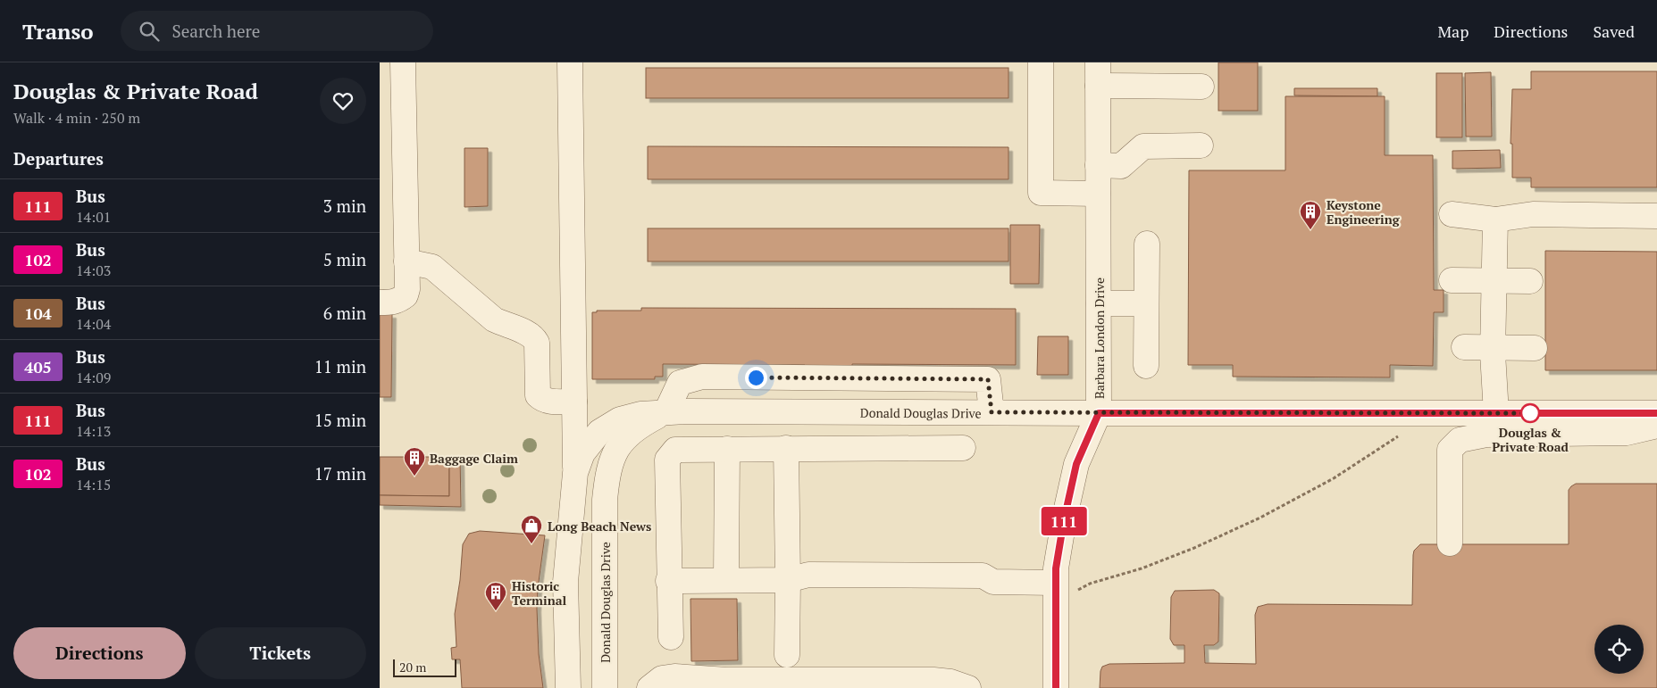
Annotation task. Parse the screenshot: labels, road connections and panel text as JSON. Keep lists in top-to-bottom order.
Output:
{
  "streets": {
    "street": ["Barbara London Drive", "Donald Douglas Drive"]
  },
  "crossings": [
    ["Barbara London Drive", "Donald Douglas Drive"]
  ],
  "places": {
    "building": ["Keystone Engineering", "Baggage Claim", "Historic Terminal"],
    "other": ["Douglas & Private Road"],
    "shop": ["Long Beach News"]
  },
  "lines": ["bus line 111"],
  "scale_bar": "20 m",
  "page": {
    "header": "Transo",
    "search": "Search here",
    "nav": ["Map", "Directions", "Saved"],
    "heading": [
      ["Douglas & Private Road", "Walk · 4 min · 250 m"],
      "Departures"
    ],
    "on_map": "111",
    "list": [
      {
        "mark": "111",
        "name": "Bus",
        "note": "14:01",
        "value": "3 min"
      },
      {
        "mark": "102",
        "name": "Bus",
        "note": "14:03",
        "value": "5 min"
      },
      {
        "mark": "104",
        "name": "Bus",
        "note": "14:04",
        "value": "6 min"
      },
      {
        "mark": "405",
        "name": "Bus",
        "note": "14:09",
        "value": "11 min"
      },
      {
        "mark": "111",
        "name": "Bus",
        "note": "14:13",
        "value": "15 min"
      },
      {
        "mark": "102",
        "name": "Bus",
        "note": "14:15",
        "value": "17 min"
      }
    ],
    "buttons": ["Directions", "Tickets"],
    "scale": "20 m"
  }
}
